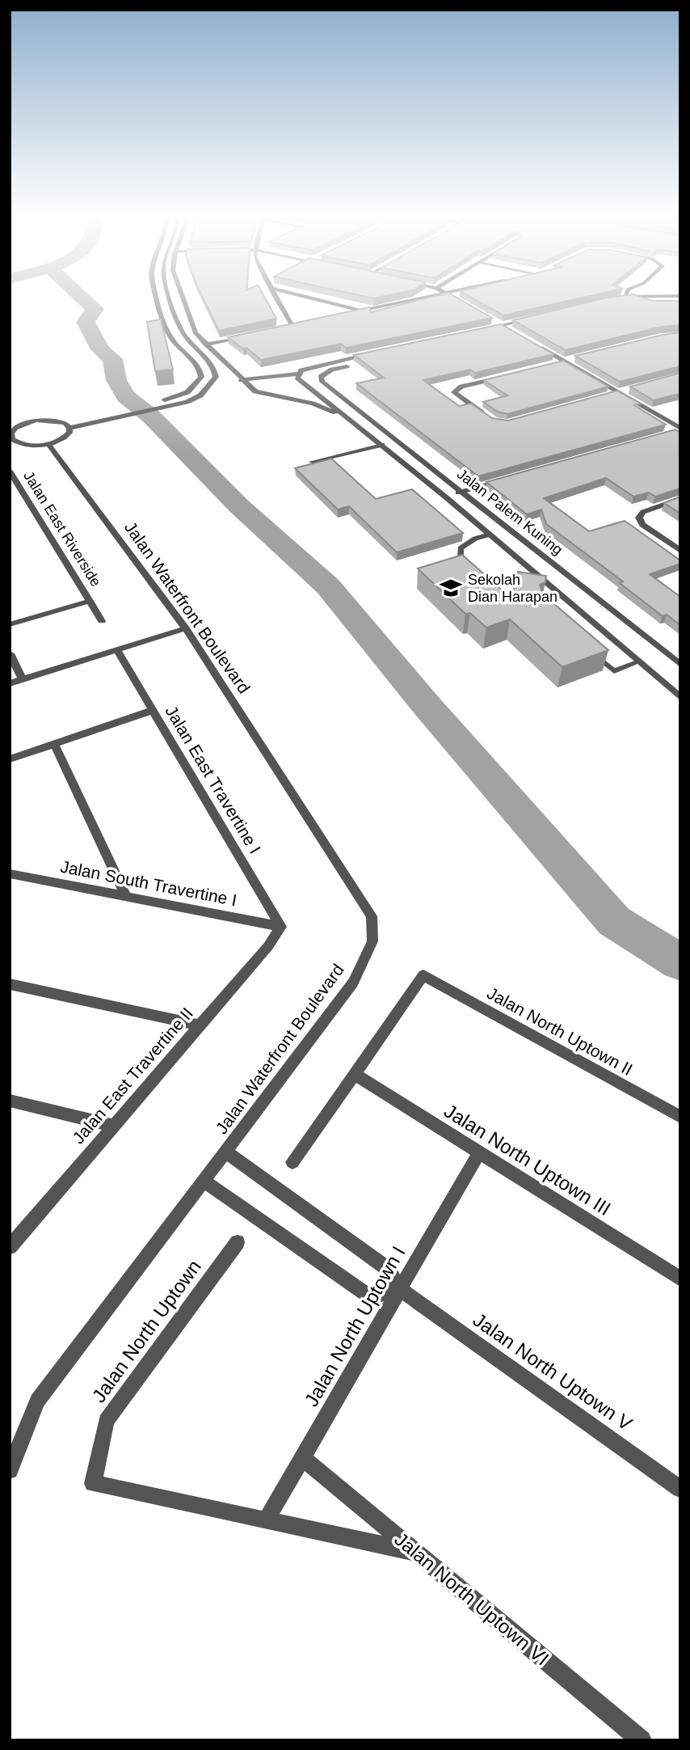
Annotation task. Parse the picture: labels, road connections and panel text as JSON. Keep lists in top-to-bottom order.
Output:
{
  "streets": {
    "street": [
      "Jalan Palem Kuning",
      "Jalan East Riverside",
      "Jalan Waterfront Boulevard",
      "Jalan East Travertine I",
      "Jalan South Travertine I",
      "Jalan North Uptown II",
      "Jalan East Travertine II",
      "Jalan North Uptown III",
      "Jalan North Uptown I",
      "Jalan North Uptown",
      "Jalan North Uptown V",
      "Jalan North Uptown VI"
    ]
  },
  "crossings": [
    ["Jalan Waterfront Boulevard", "Jalan North Uptown V"],
    ["Jalan East Travertine I", "Jalan South Travertine I"],
    ["Jalan East Travertine I", "Jalan East Travertine II"],
    ["Jalan South Travertine I", "Jalan East Travertine II"],
    ["Jalan North Uptown II", "Jalan North Uptown III"],
    ["Jalan North Uptown III", "Jalan North Uptown I"],
    ["Jalan North Uptown I", "Jalan North Uptown"],
    ["Jalan North Uptown I", "Jalan North Uptown V"],
    ["Jalan North Uptown I", "Jalan North Uptown VI"]
  ],
  "places": {
    "school or university": ["Sekolah Dian Harapan"]
  }
}
